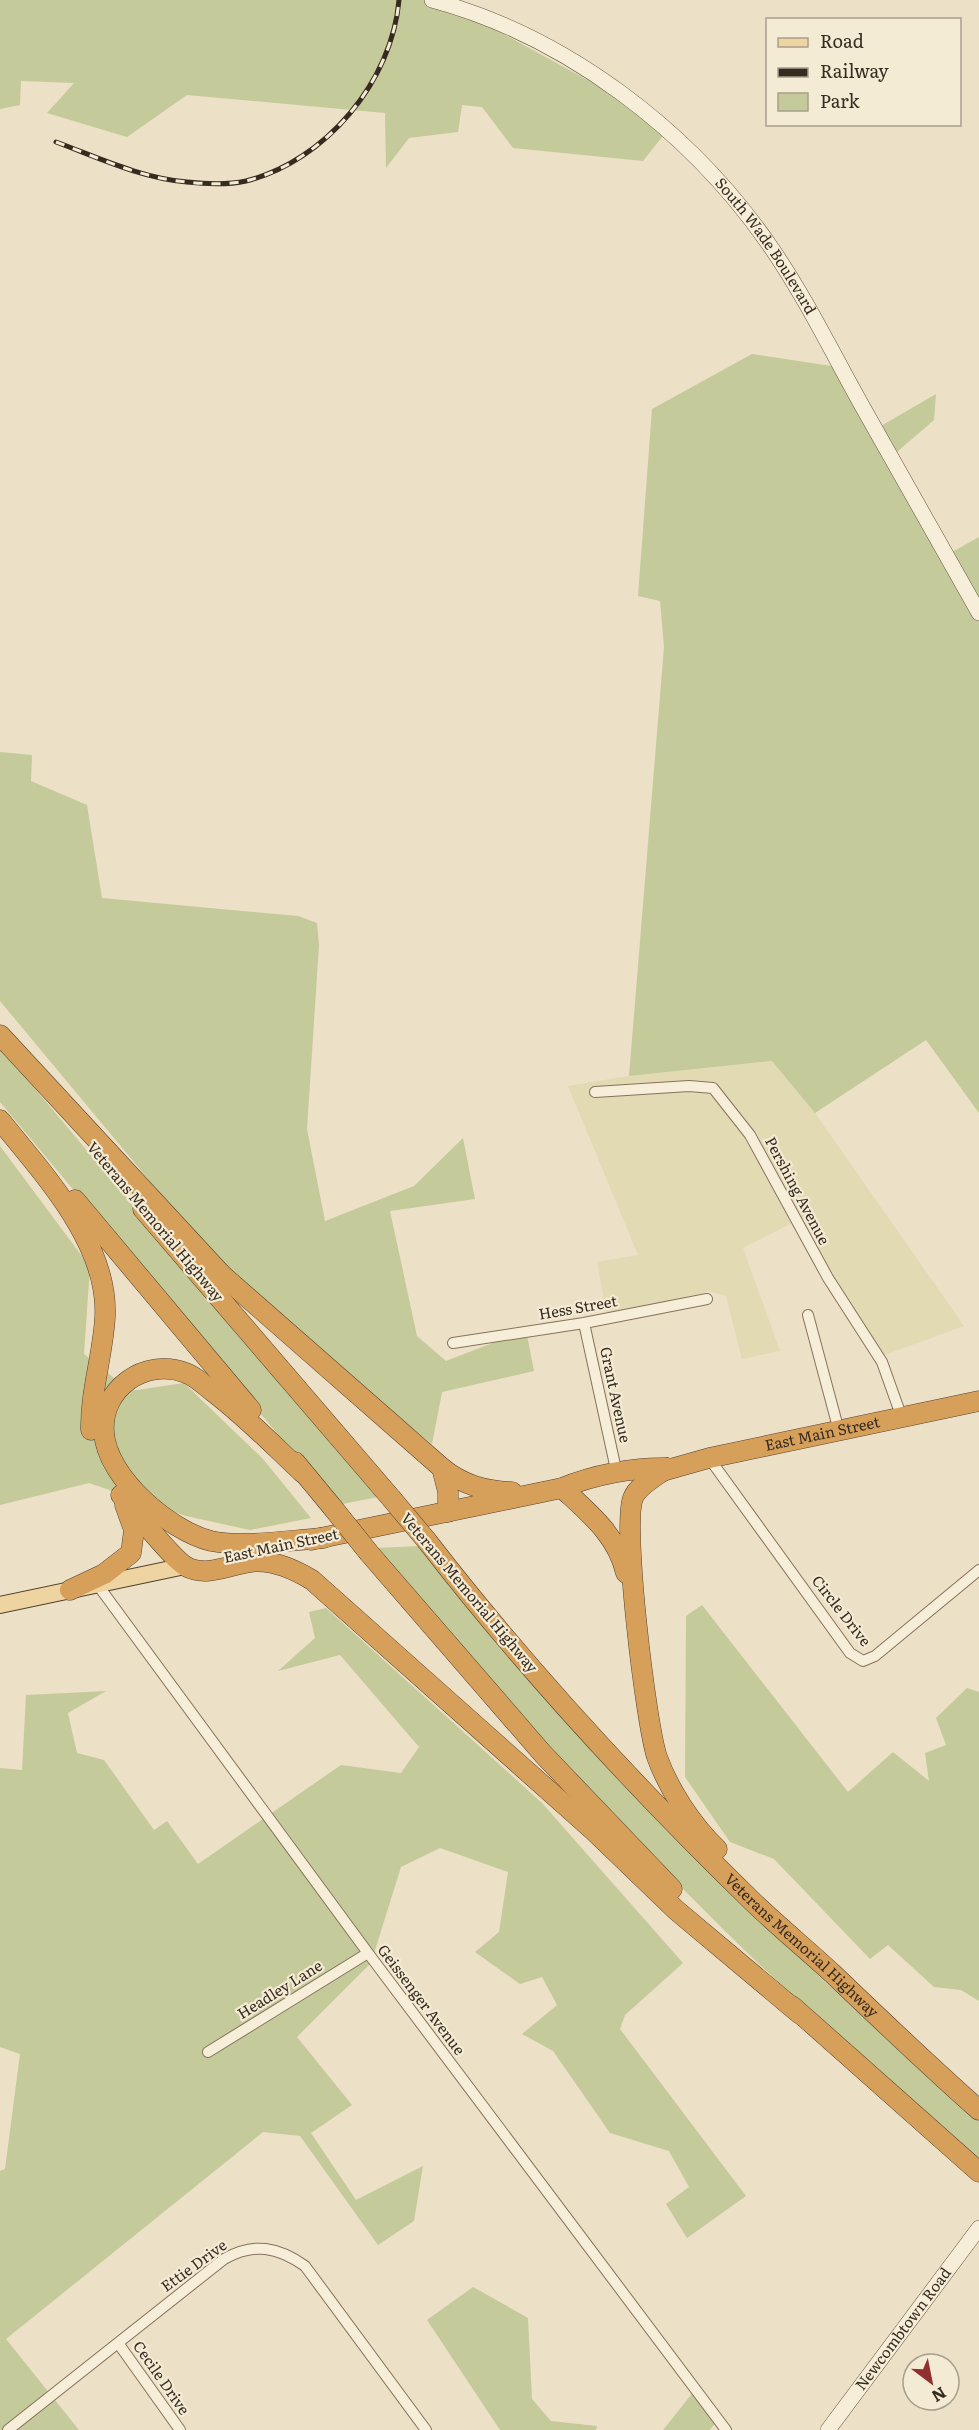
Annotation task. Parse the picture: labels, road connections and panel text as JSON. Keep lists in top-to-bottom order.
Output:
{
  "streets": {
    "highway": ["Veterans Memorial Highway", "East Main Street"],
    "main road": ["South Wade Boulevard", "Newcombtown Road"],
    "street": [
      "Pershing Avenue",
      "Hess Street",
      "Grant Avenue",
      "Circle Drive",
      "Headley Lane",
      "Geissenger Avenue",
      "Ettie Drive",
      "Cecile Drive"
    ]
  },
  "crossings": [
    ["Pershing Avenue", "East Main Street"],
    ["Hess Street", "Grant Avenue"],
    ["Grant Avenue", "East Main Street"],
    ["East Main Street", "Circle Drive"],
    ["East Main Street", "Geissenger Avenue"],
    ["Headley Lane", "Geissenger Avenue"],
    ["Ettie Drive", "Cecile Drive"]
  ],
  "legend": ["Road", "Railway", "Park"],
  "north": "bottom right"
}
